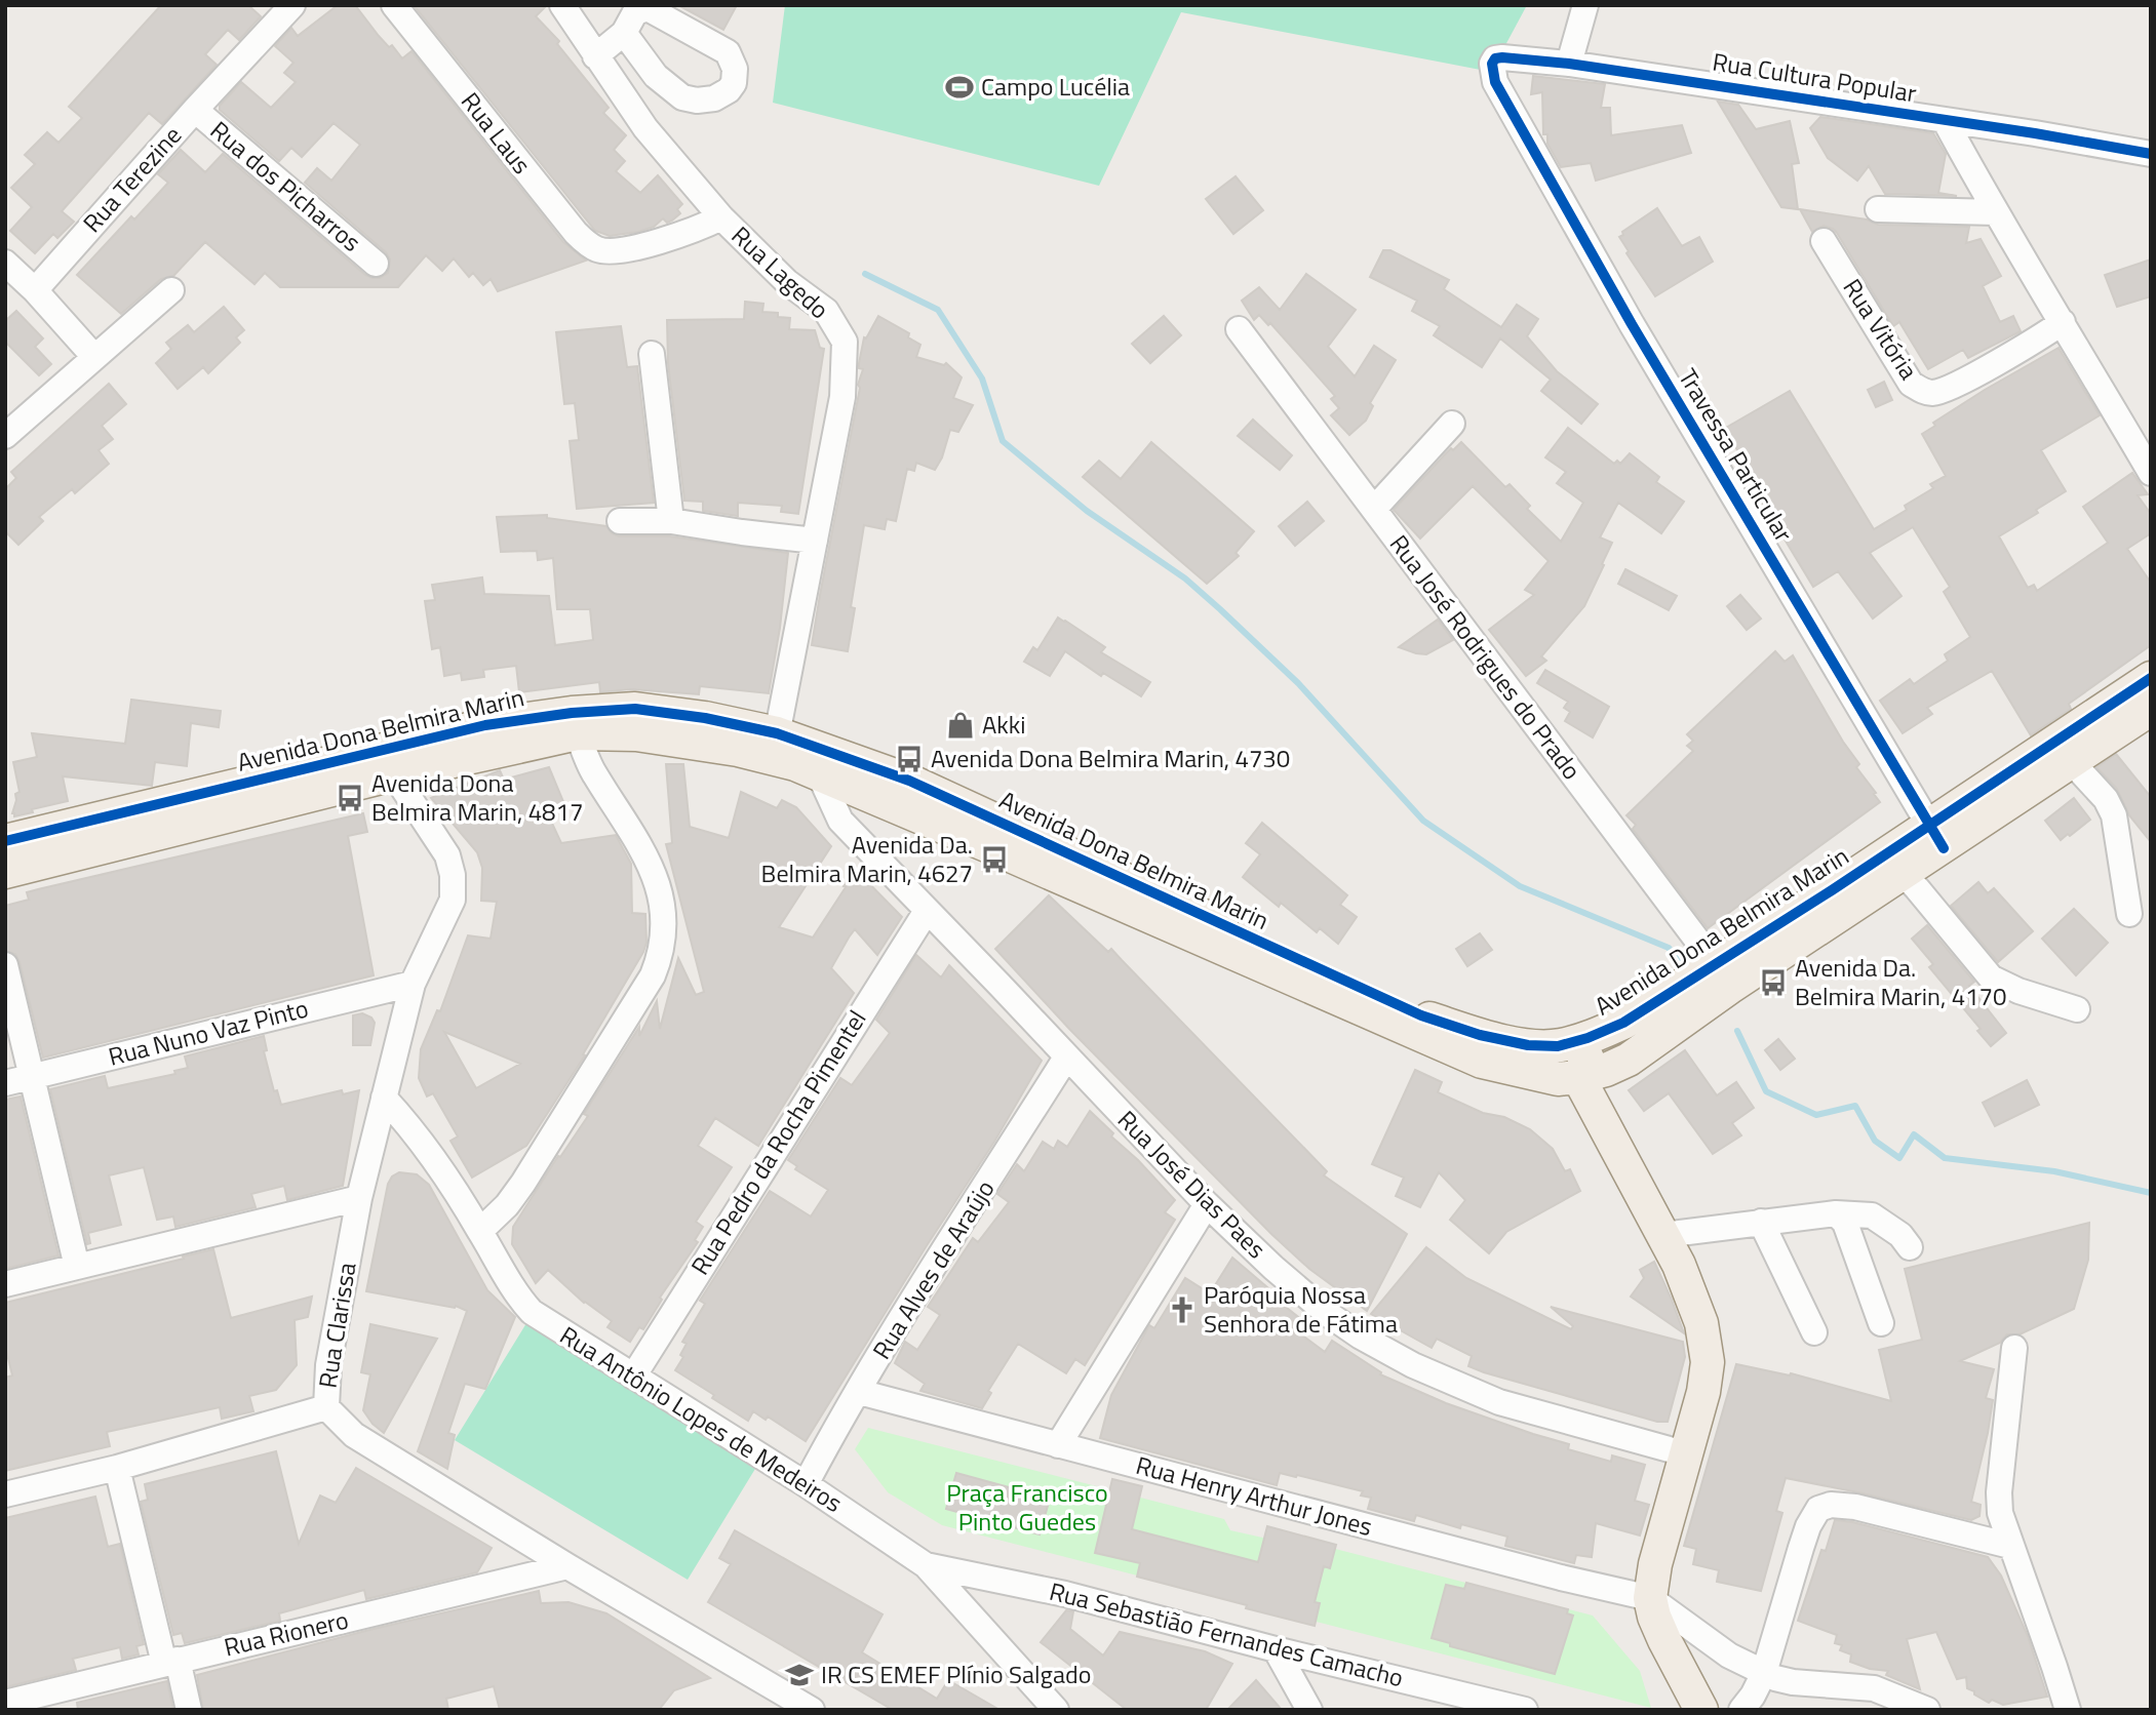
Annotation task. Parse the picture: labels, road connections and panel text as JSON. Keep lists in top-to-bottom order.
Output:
{
  "streets": {
    "main road": ["Avenida Dona Belmira Marin"],
    "street": [
      "Rua Cultura Popular",
      "Rua Laus",
      "Rua Terezine",
      "Rua dos Picharros",
      "Rua Lagedo",
      "Rua Vitória",
      "Travessa Particular",
      "Rua José Rodrigues do Prado",
      "Rua Nuno Vaz Pinto",
      "Rua Pedro da Rocha Pimentel",
      "Rua José Dias Paes",
      "Rua Alves de Araújo",
      "Rua Clarissa",
      "Rua Antônio Lopes de Medeiros",
      "Rua Henry Arthur Jones",
      "Rua Rionero",
      "Rua Sebastião Fernandes Camacho"
    ]
  },
  "crossings": [
    ["Rua Cultura Popular", "Travessa Particular"],
    ["Rua Laus", "Rua Lagedo"],
    ["Rua Terezine", "Rua dos Picharros"],
    ["Rua Lagedo", "Avenida Dona Belmira Marin"],
    ["Travessa Particular", "Avenida Dona Belmira Marin"],
    ["Rua José Rodrigues do Prado", "Avenida Dona Belmira Marin"],
    ["Avenida Dona Belmira Marin", "Rua José Dias Paes"],
    ["Avenida Dona Belmira Marin", "Rua Clarissa"],
    ["Rua Nuno Vaz Pinto", "Rua Clarissa"],
    ["Rua Pedro da Rocha Pimentel", "Rua José Dias Paes"],
    ["Rua Pedro da Rocha Pimentel", "Rua Antônio Lopes de Medeiros"],
    ["Rua José Dias Paes", "Rua Alves de Araújo"],
    ["Rua Alves de Araújo", "Rua Antônio Lopes de Medeiros"],
    ["Rua Alves de Araújo", "Rua Henry Arthur Jones"],
    ["Rua Clarissa", "Rua Antônio Lopes de Medeiros"],
    ["Rua Clarissa", "Rua Rionero"],
    ["Rua Antônio Lopes de Medeiros", "Rua Sebastião Fernandes Camacho"]
  ],
  "parks": ["Praça Francisco Pinto Guedes"],
  "places": {
    "sports": ["Campo Lucélia"],
    "shop": ["Akki"],
    "bus stop": [
      "Avenida Dona Belmira Marin, 4730",
      "Avenida Dona Belmira Marin, 4817",
      "Avenida Da. Belmira Marin, 4627",
      "Avenida Da. Belmira Marin, 4170"
    ],
    "church": ["Paróquia Nossa Senhora de Fátima"],
    "school or university": ["IR CS EMEF Plínio Salgado"]
  }
}
